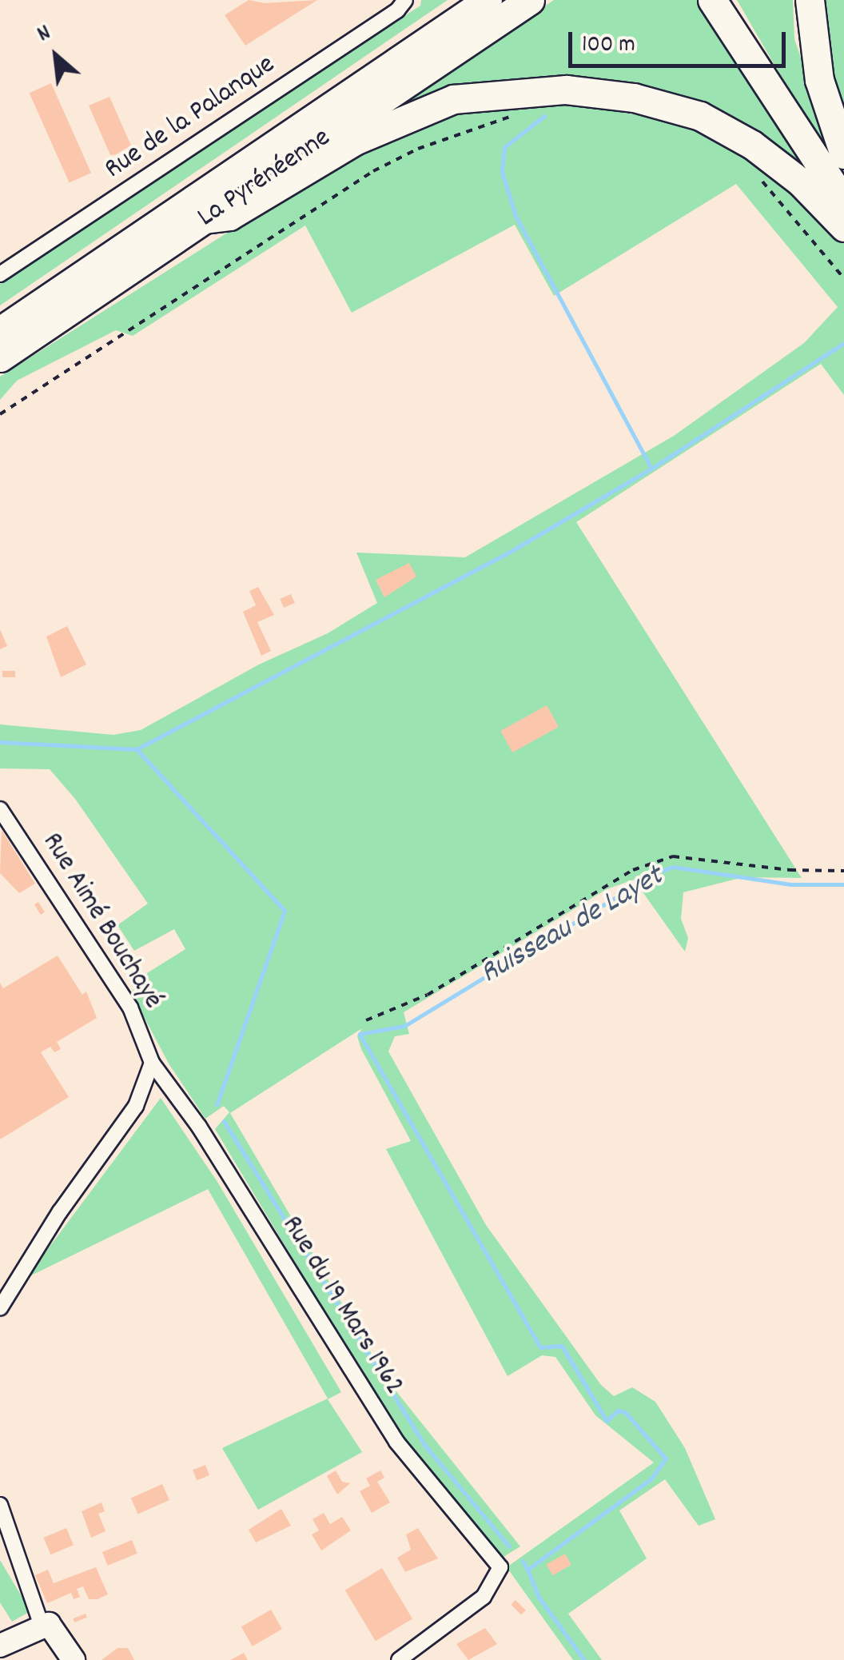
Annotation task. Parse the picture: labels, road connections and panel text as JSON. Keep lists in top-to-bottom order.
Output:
{
  "streets": {
    "highway": ["La Pyrénéenne"],
    "street": ["Rue de la Palanque", "Rue Aimé Bouchayé", "Rue du 19 Mars 1962"]
  },
  "crossings": [
    ["Rue Aimé Bouchayé", "Rue du 19 Mars 1962"]
  ],
  "water": ["Ruisseau de Layet"],
  "scale_bar": "100 m",
  "north": "top left"
}
